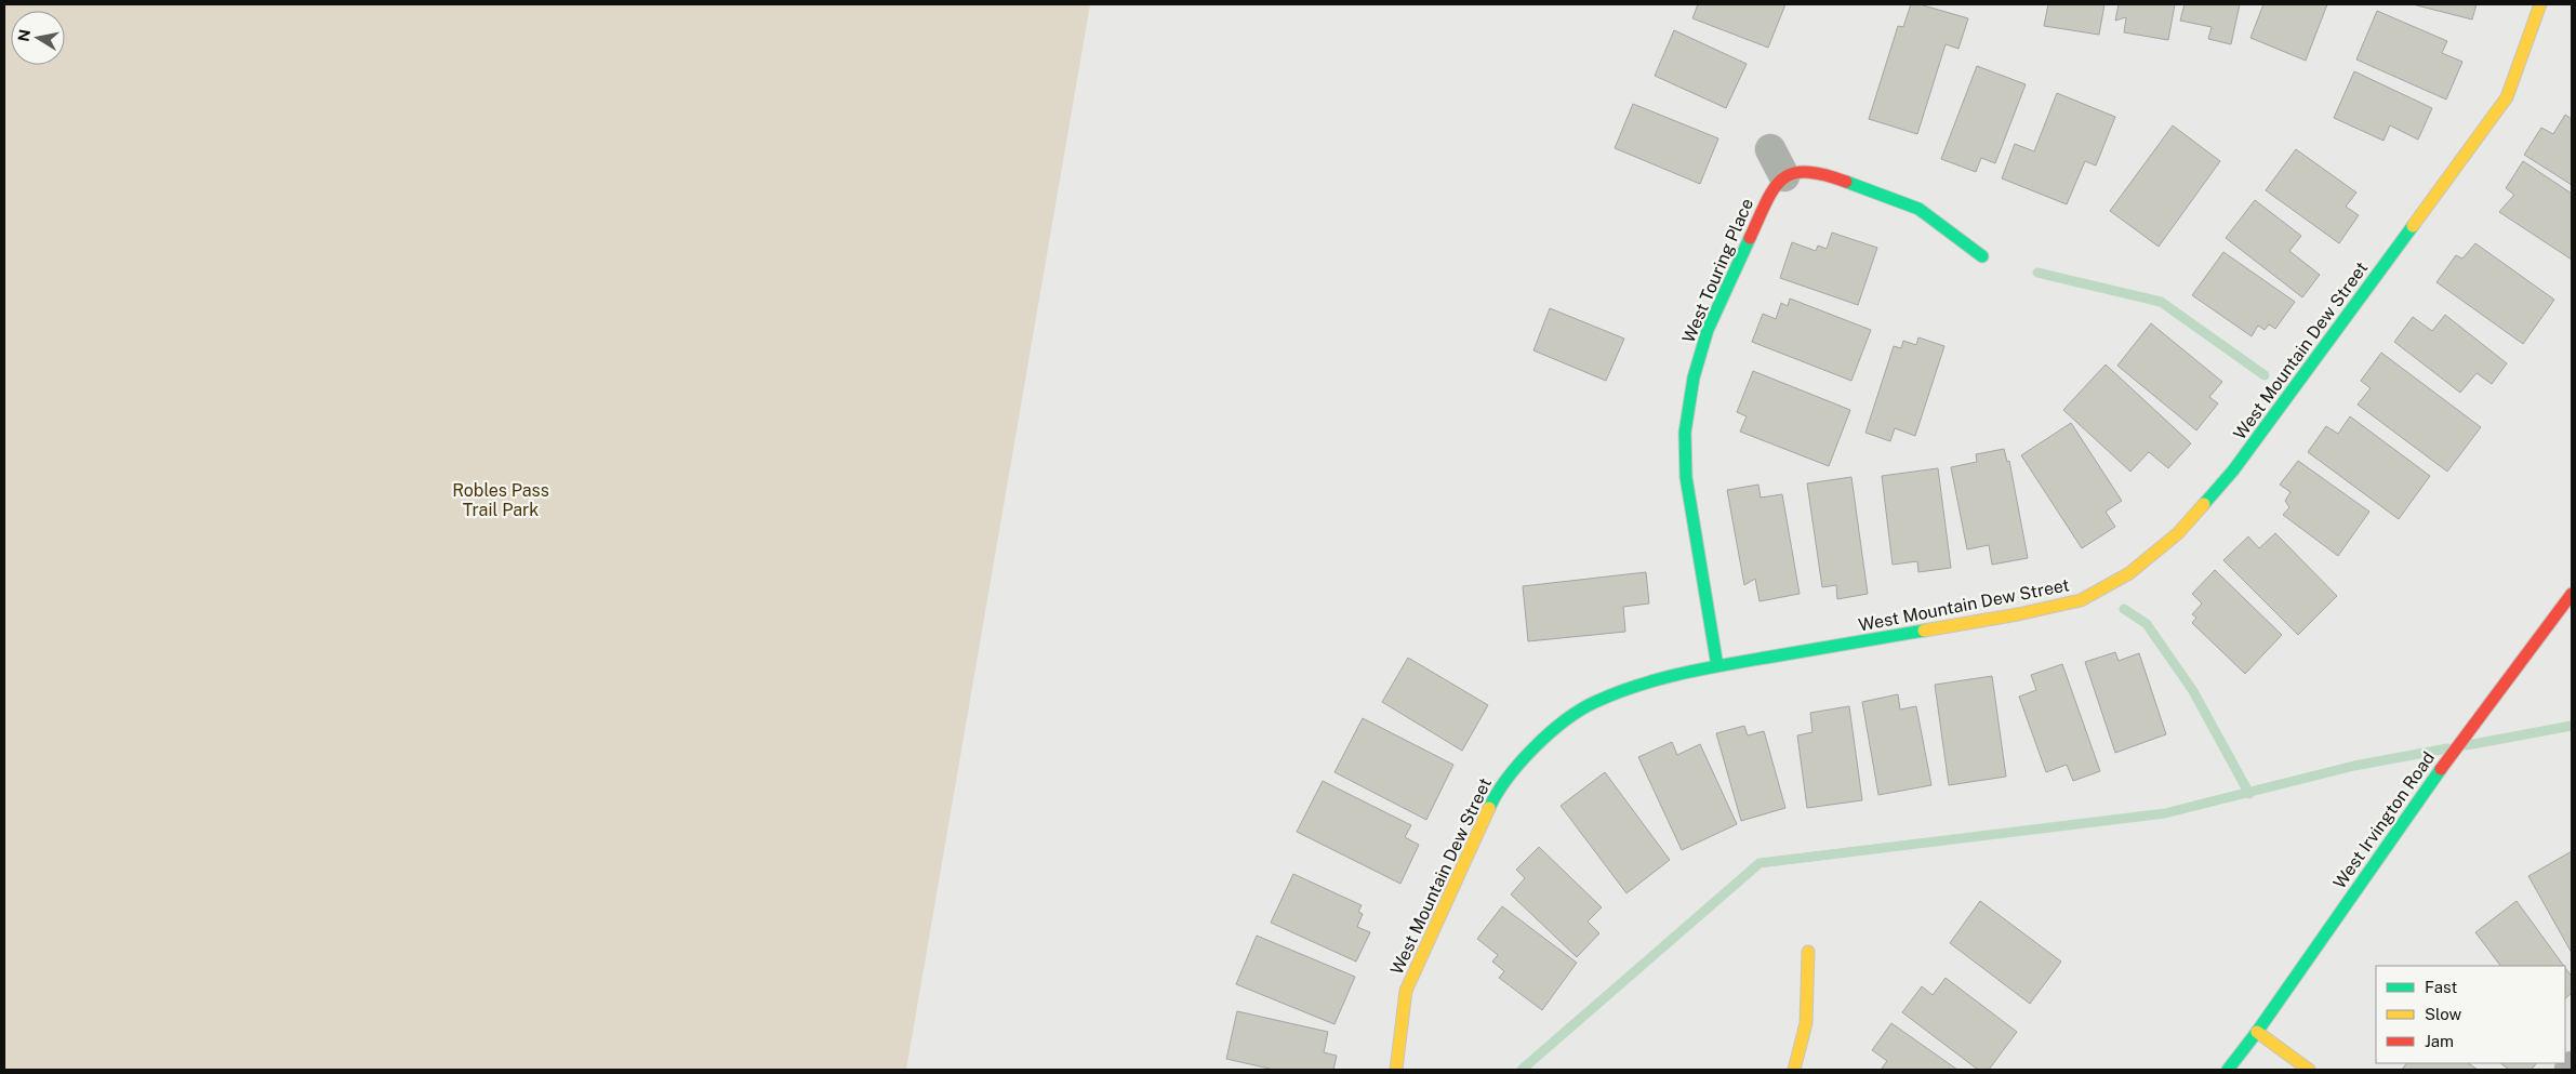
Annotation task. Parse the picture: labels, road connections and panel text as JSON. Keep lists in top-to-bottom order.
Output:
{
  "streets": {
    "street": ["West Touring Place", "West Mountain Dew Street", "West Irvington Road"]
  },
  "crossings": [
    ["West Touring Place", "West Mountain Dew Street"]
  ],
  "parks": ["Robles Pass Trail Park"],
  "legend": ["Fast", "Slow", "Jam"],
  "north": "left"
}
